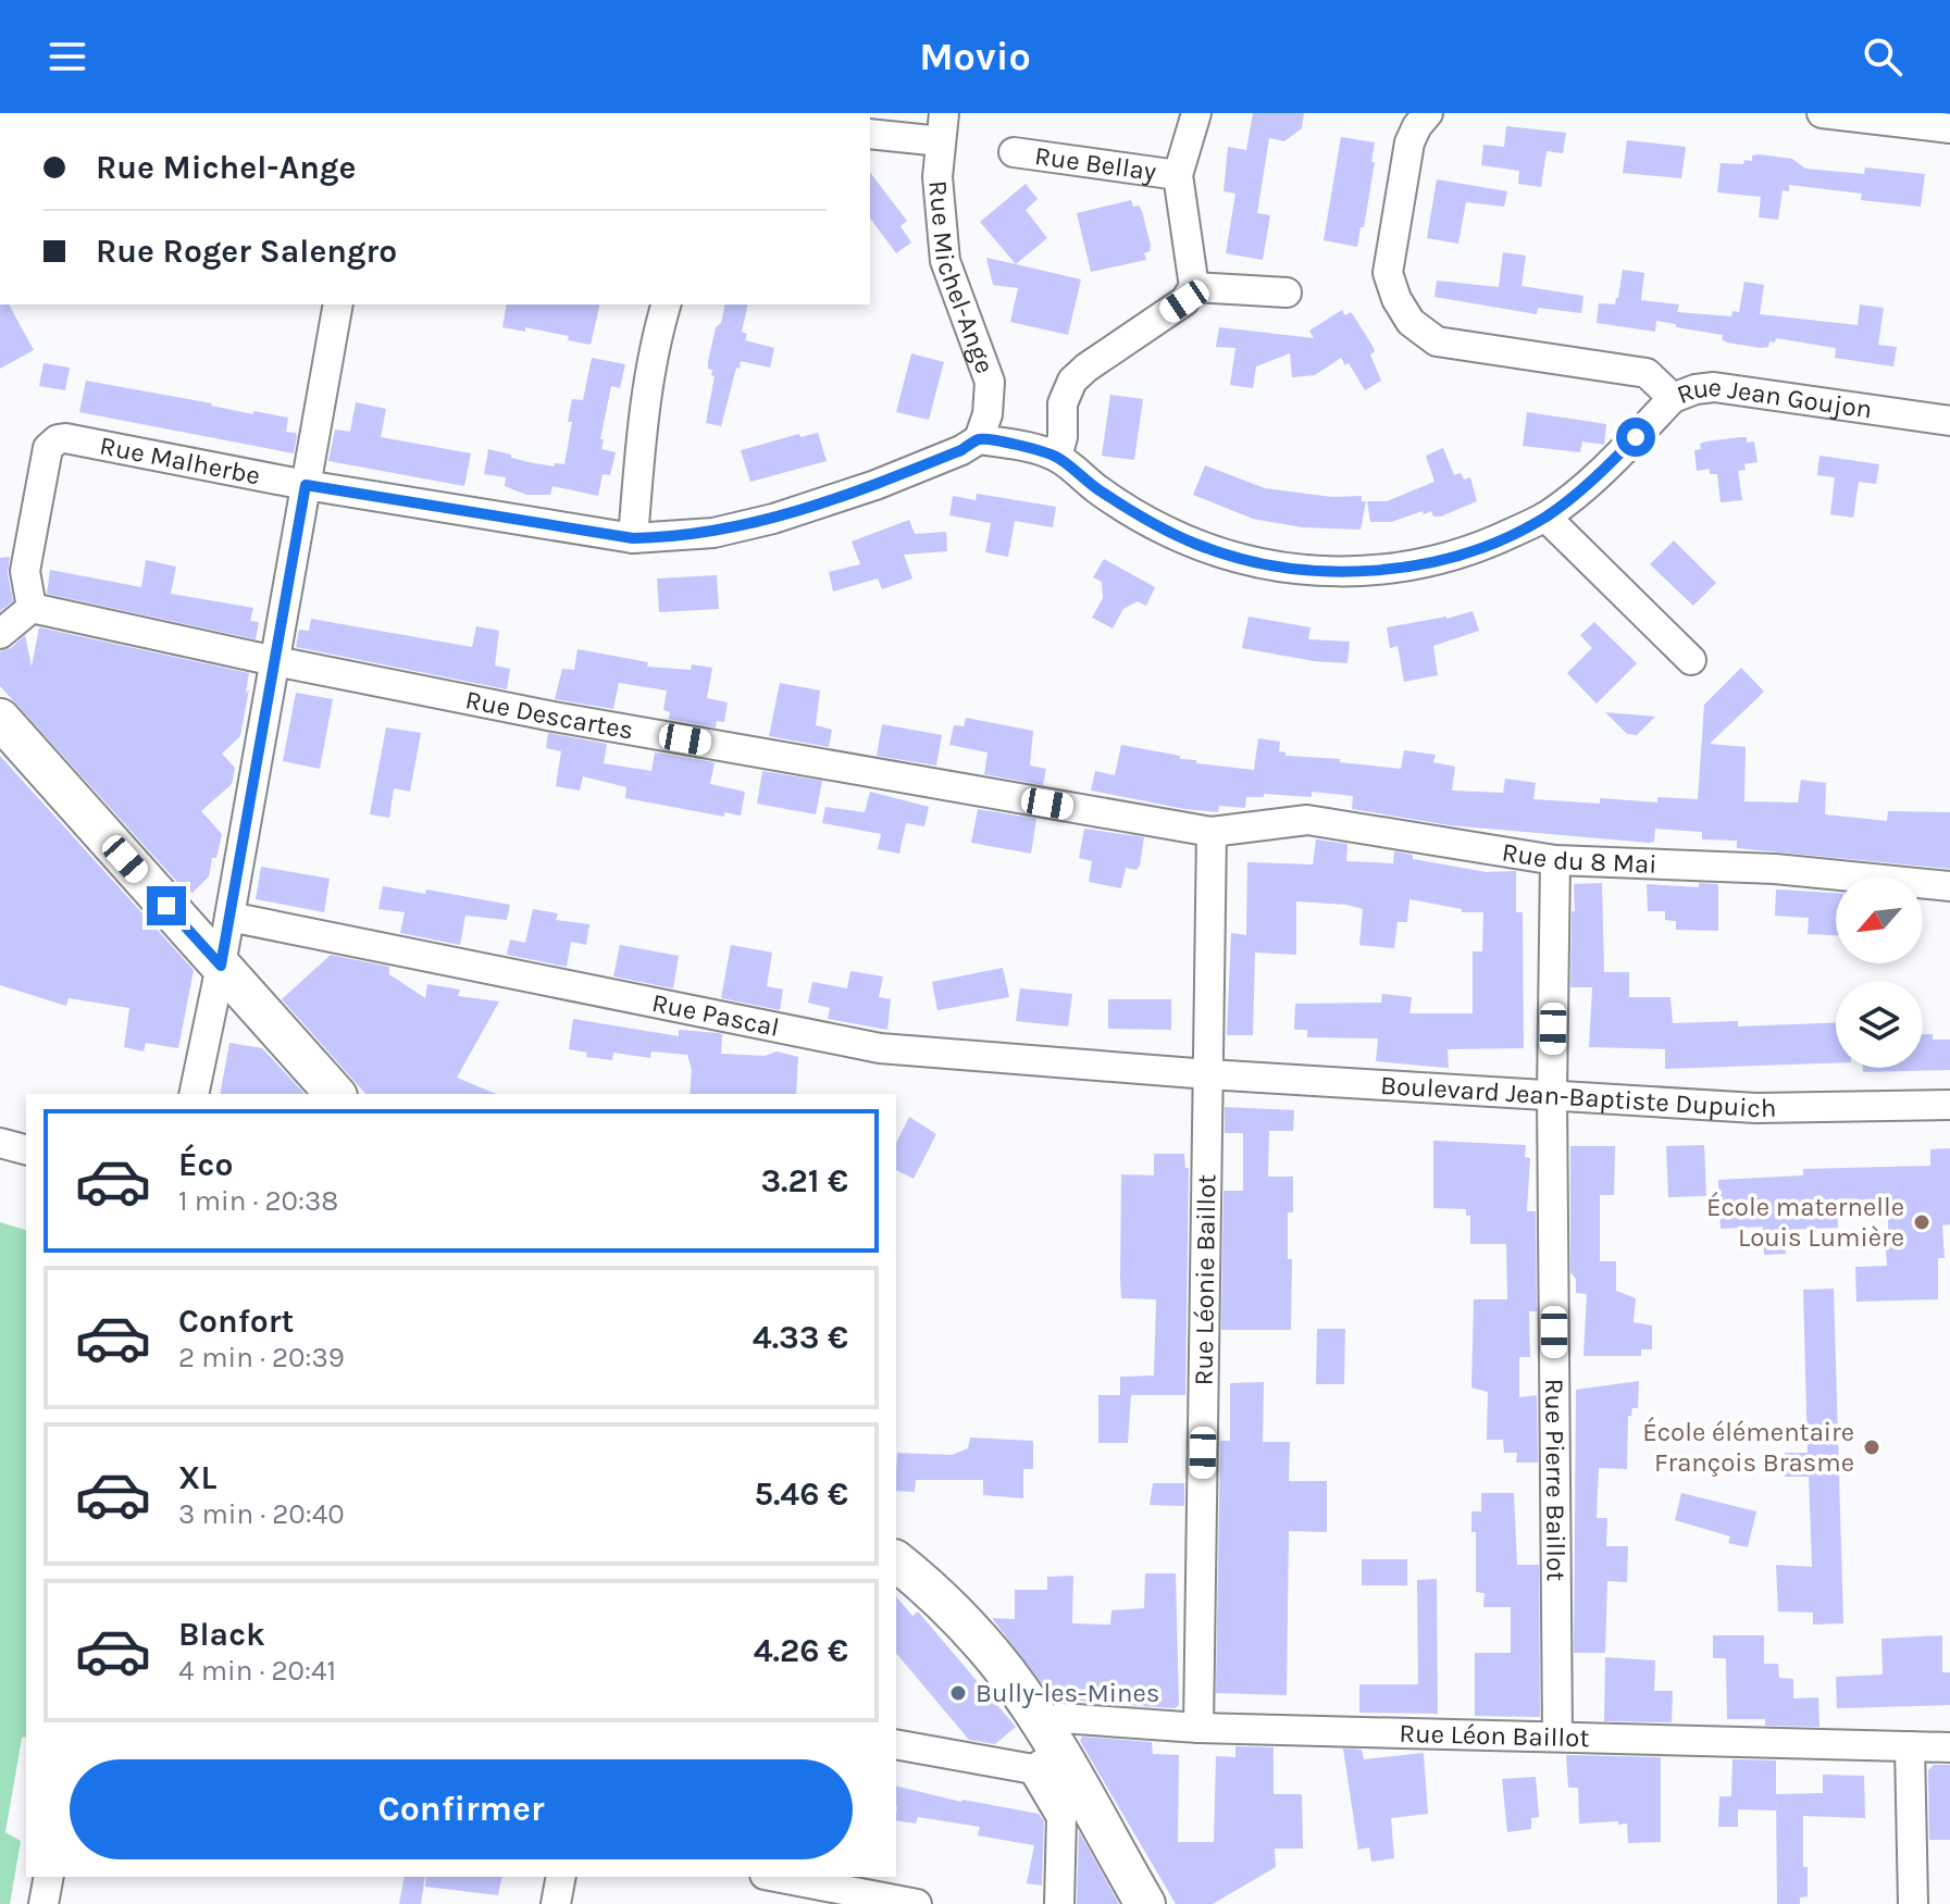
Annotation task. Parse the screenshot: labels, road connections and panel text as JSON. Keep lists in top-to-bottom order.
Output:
{
  "streets": {
    "street": [
      "Rue Bellay",
      "Rue Michel-Ange",
      "Rue Jean Goujon",
      "Rue Malherbe",
      "Rue Descartes",
      "Rue du 8 Mai",
      "Rue Pascal",
      "Boulevard Jean-Baptiste Dupuich",
      "Rue Léonie Baillot",
      "Rue Pierre Baillot",
      "Rue Léon Baillot"
    ]
  },
  "crossings": [
    ["Rue Michel-Ange", "Rue Malherbe"],
    ["Rue Malherbe", "Rue Descartes"],
    ["Rue Descartes", "Rue du 8 Mai"],
    ["Rue Descartes", "Rue Léonie Baillot"],
    ["Rue du 8 Mai", "Rue Léonie Baillot"],
    ["Rue du 8 Mai", "Rue Pierre Baillot"],
    ["Rue Pascal", "Boulevard Jean-Baptiste Dupuich"],
    ["Rue Pascal", "Rue Léonie Baillot"],
    ["Boulevard Jean-Baptiste Dupuich", "Rue Léonie Baillot"],
    ["Boulevard Jean-Baptiste Dupuich", "Rue Pierre Baillot"],
    ["Rue Léonie Baillot", "Rue Léon Baillot"],
    ["Rue Pierre Baillot", "Rue Léon Baillot"]
  ],
  "places": ["École maternelle Louis Lumière", "École élémentaire François Brasme", "Bully-les-Mines"],
  "north": "bottom left",
  "page": {
    "header": "Movio",
    "banner": ["Rue Michel-Ange", "Rue Roger Salengro"],
    "list": [
      {
        "name": "Éco",
        "note": "1 min · 20:38",
        "value": "3.21 €"
      },
      {
        "name": "Confort",
        "note": "2 min · 20:39",
        "value": "4.33 €"
      },
      {
        "name": "XL",
        "note": "3 min · 20:40",
        "value": "5.46 €"
      },
      {
        "name": "Black",
        "note": "4 min · 20:41",
        "value": "4.26 €"
      }
    ],
    "buttons": "Confirmer"
  }
}
